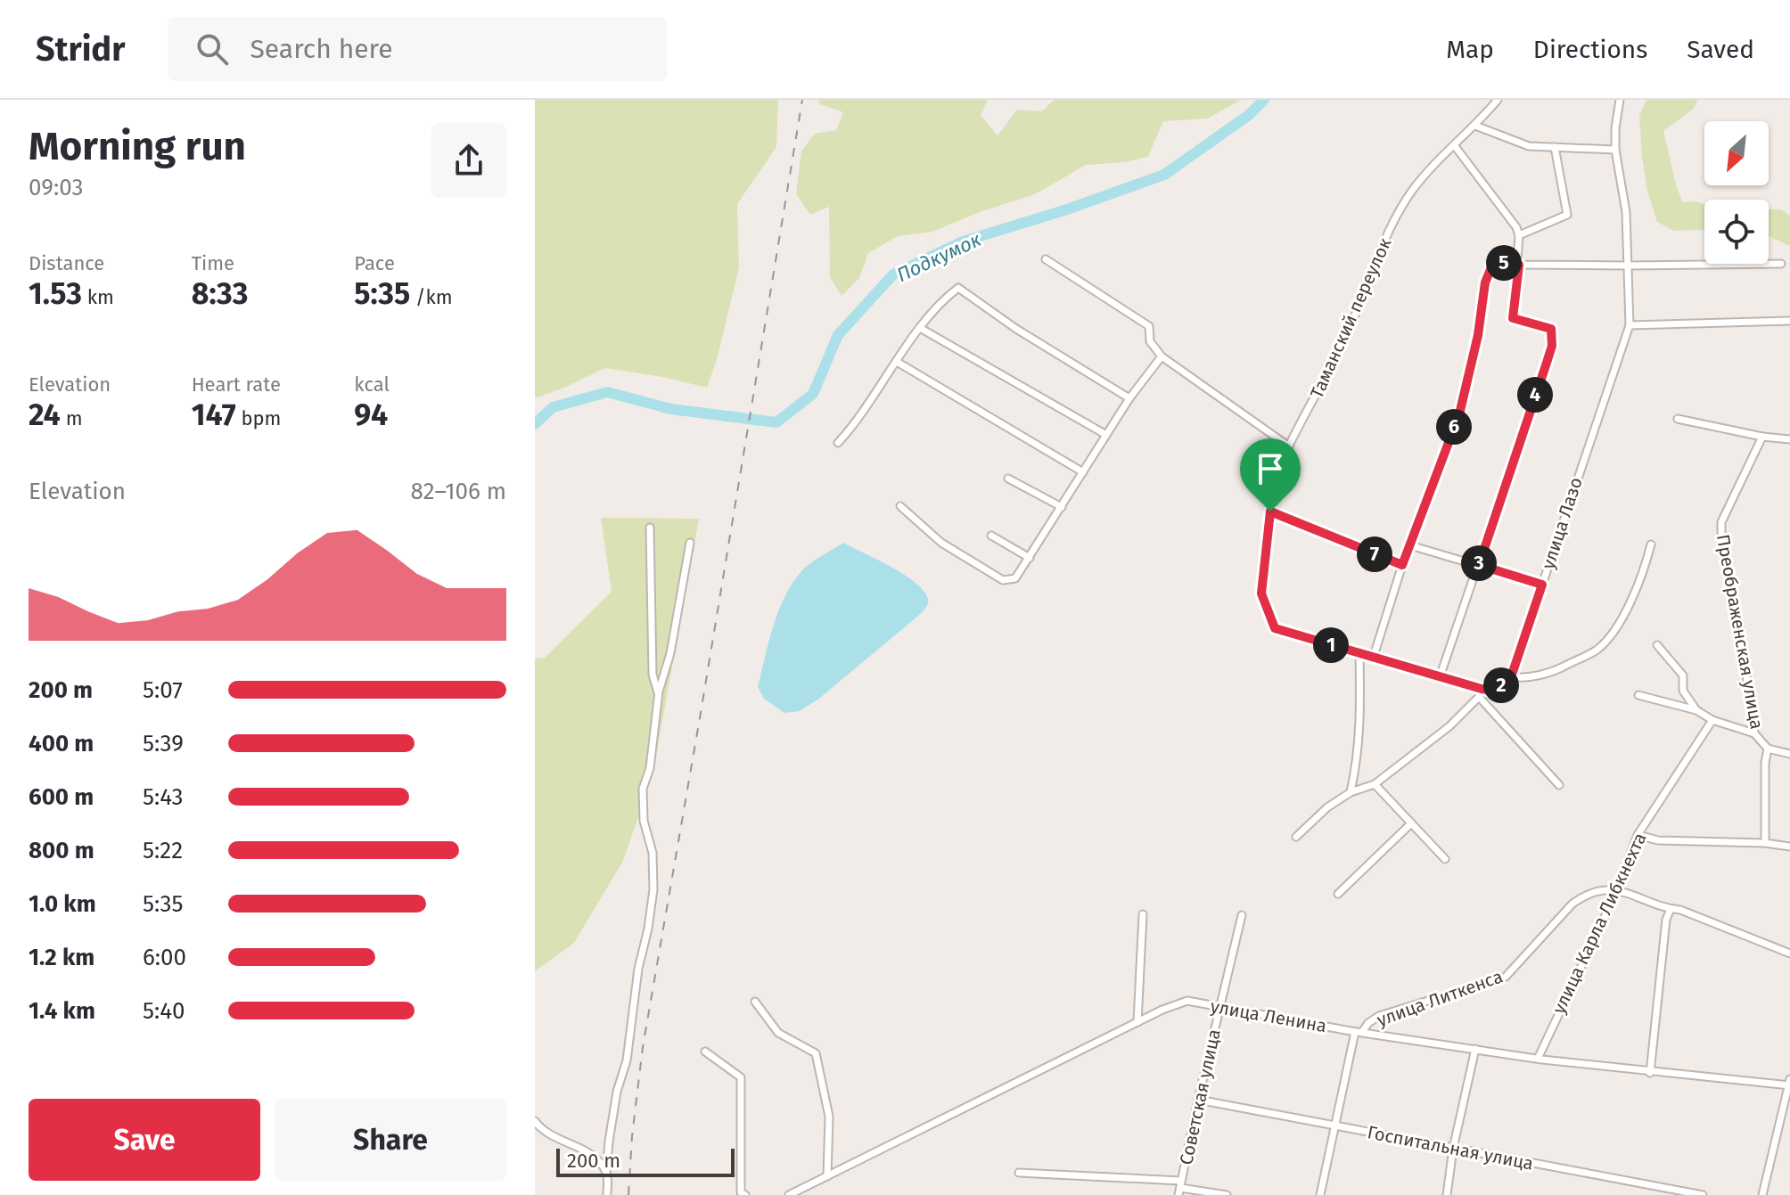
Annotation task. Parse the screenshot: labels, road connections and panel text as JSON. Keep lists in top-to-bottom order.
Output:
{
  "streets": {
    "street": [
      "Таманский переулок",
      "улица Лазо",
      "Преображенская улица",
      "улица Карла Либкнехта",
      "улица Литкенса",
      "улица Ленина",
      "Советская улица",
      "Госпитальная улица"
    ]
  },
  "crossings": [
    ["улица Карла Либкнехта", "улица Литкенса"],
    ["улица Карла Либкнехта", "улица Ленина"],
    ["улица Литкенса", "улица Ленина"],
    ["улица Ленина", "Советская улица"],
    ["Советская улица", "Госпитальная улица"]
  ],
  "water": ["Подкумок"],
  "scale_bar": "200 m",
  "north": "bottom left",
  "page": {
    "header": "Stridr",
    "search": "Search here",
    "nav": ["Map", "Directions", "Saved"],
    "heading": ["Morning run", "09:03"],
    "stats": [
      ["Distance", "1.53 km"],
      ["Time", "8:33"],
      ["Pace", "5:35 /km"],
      ["Elevation", "24 m"],
      ["Heart rate", "147 bpm"],
      ["kcal", "94"]
    ],
    "pins": [
      "5",
      "4",
      "6",
      "7",
      "3",
      "1",
      "2"
    ],
    "chart": ["Elevation", "82–106 m"],
    "list": [
      {
        "name": "200 m",
        "note": "5:07"
      },
      {
        "name": "400 m",
        "note": "5:39"
      },
      {
        "name": "600 m",
        "note": "5:43"
      },
      {
        "name": "800 m",
        "note": "5:22"
      },
      {
        "name": "1.0 km",
        "note": "5:35"
      },
      {
        "name": "1.2 km",
        "note": "6:00"
      },
      {
        "name": "1.4 km",
        "note": "5:40"
      }
    ],
    "buttons": ["Save", "Share"],
    "scale": "200 m"
  }
}
